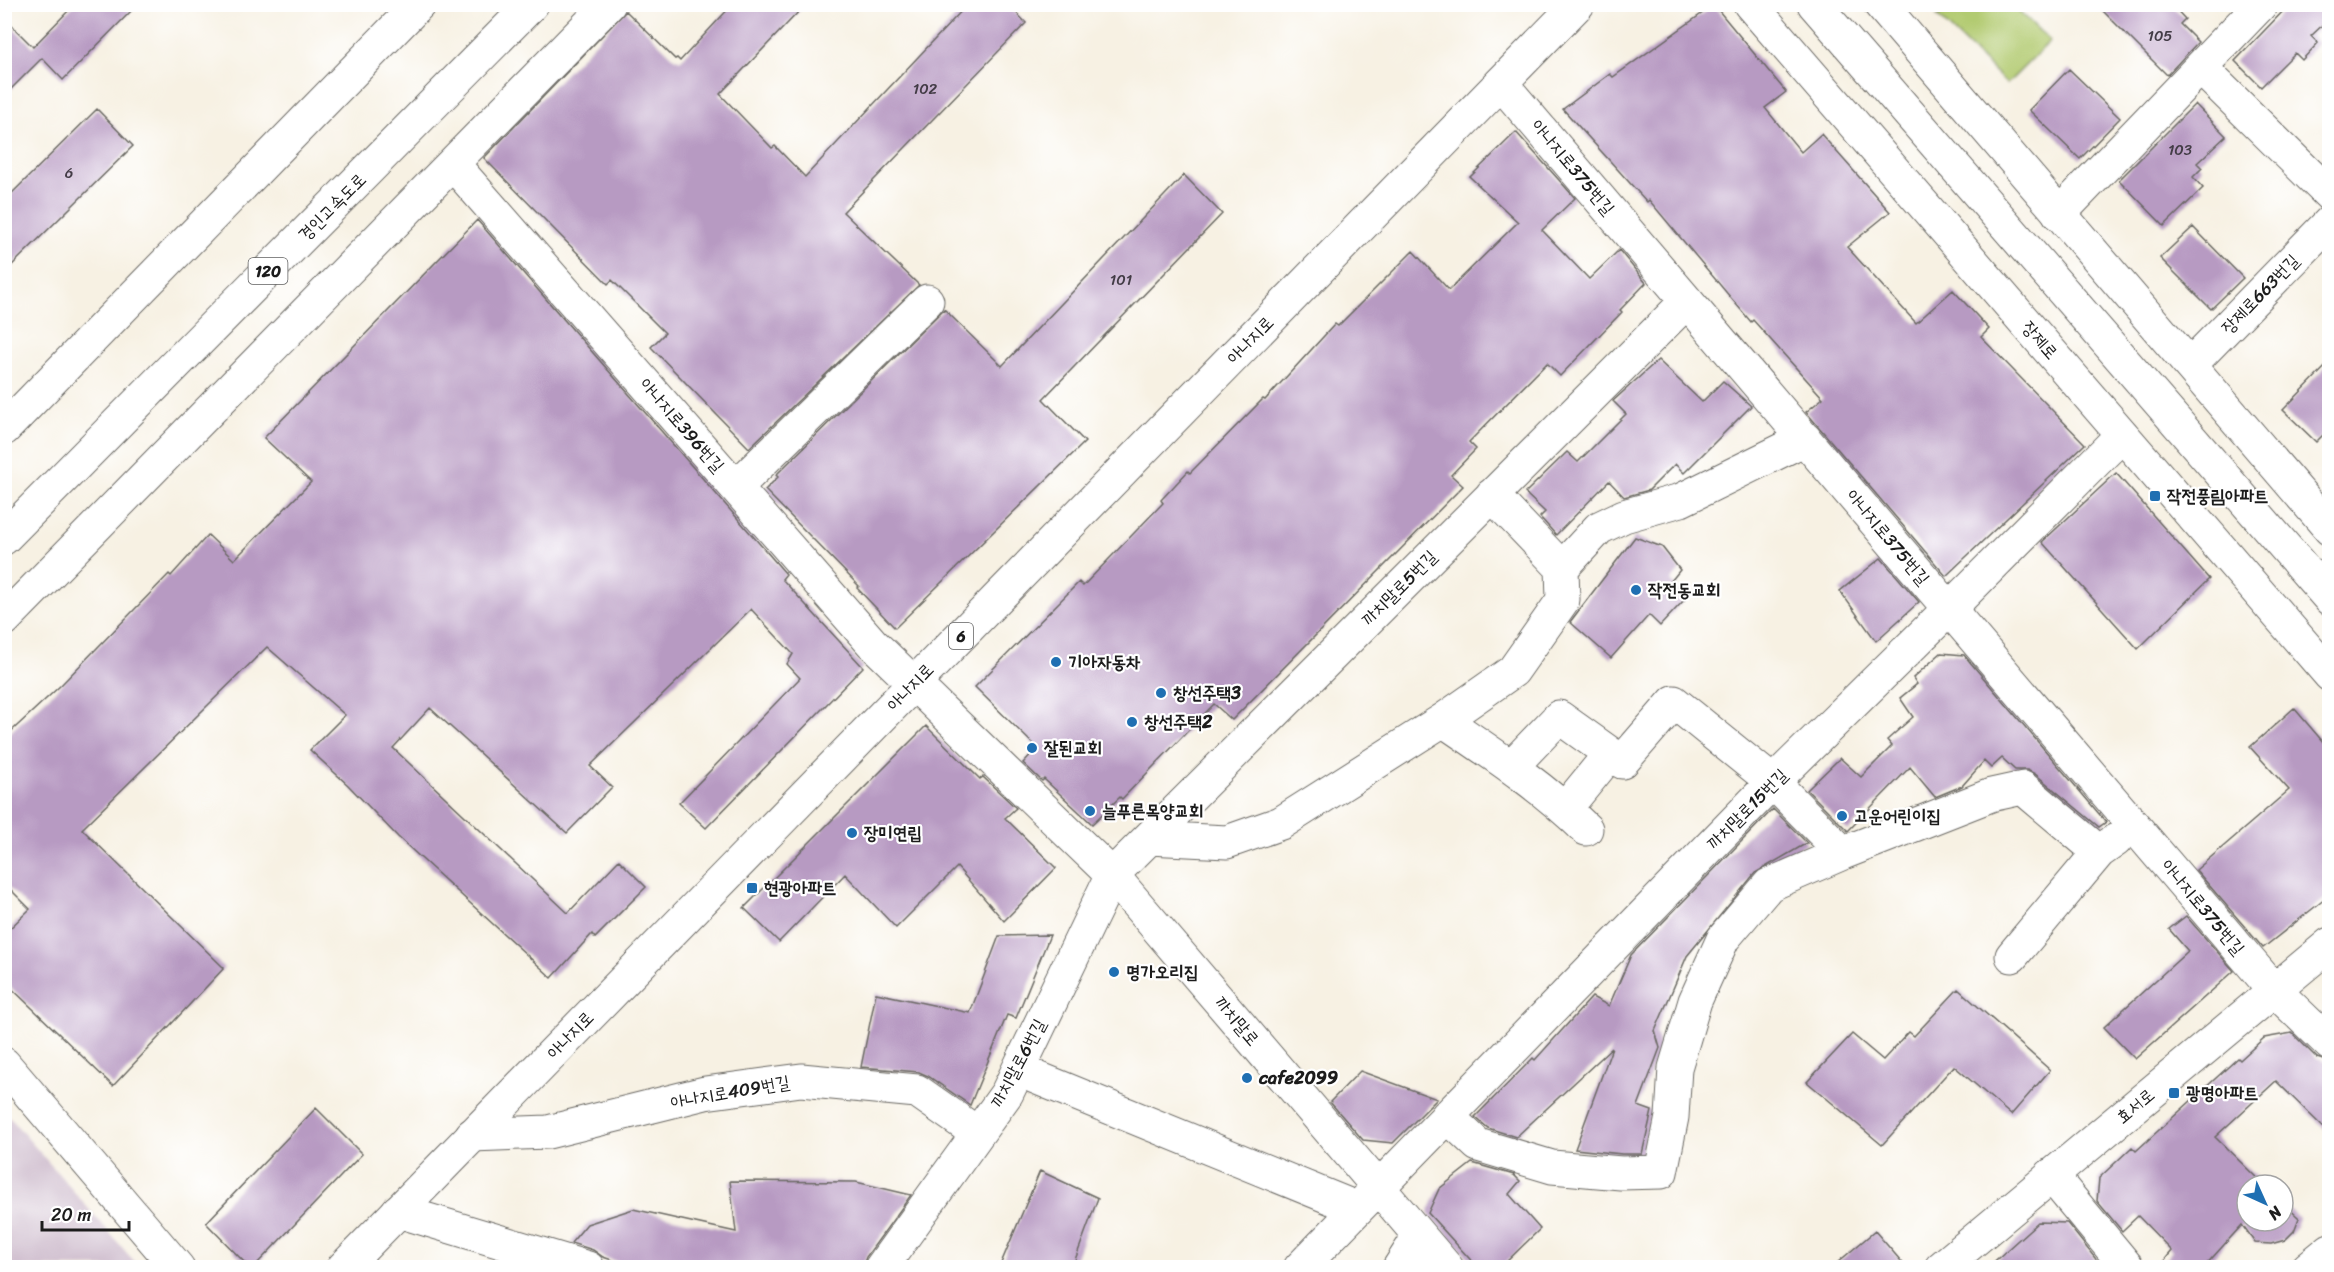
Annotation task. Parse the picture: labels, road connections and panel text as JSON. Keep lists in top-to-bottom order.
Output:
{
  "streets": {
    "main road": [
      "아나지로375번길",
      "경인고속도로",
      "120",
      "장제로663번길",
      "아나지로",
      "장제로",
      "아나지로396번길",
      "까치말로5번길",
      "6",
      "까치말로15번길",
      "까치말로",
      "까치말로6번길",
      "아나지로409번길",
      "효서로"
    ]
  },
  "crossings": [
    ["아나지로375번길", "아나지로"],
    ["아나지로375번길", "까치말로5번길"],
    ["아나지로375번길", "까치말로15번길"],
    ["아나지로375번길", "효서로"],
    ["아나지로", "아나지로396번길"],
    ["아나지로", "까치말로"],
    ["아나지로", "아나지로409번길"],
    ["장제로", "까치말로15번길"],
    ["아나지로396번길", "까치말로"],
    ["까치말로5번길", "까치말로"],
    ["까치말로5번길", "까치말로6번길"],
    ["까치말로15번길", "까치말로"],
    ["까치말로", "까치말로6번길"],
    ["까치말로6번길", "아나지로409번길"]
  ],
  "places": {
    "transit": ["작전풍림아파트", "현광아파트", "광명아파트"],
    "other": [
      "작전동교회",
      "기아자동차",
      "창선주택3",
      "창선주택2",
      "잘된교회",
      "늘푸른목양교회",
      "고운어린이집",
      "장미연립",
      "명가오리집",
      "cafe2099"
    ]
  },
  "house_numbers": [
    "105",
    "102",
    "103",
    "6",
    "101"
  ],
  "scale_bar": "20 m",
  "north": "bottom right"
}
